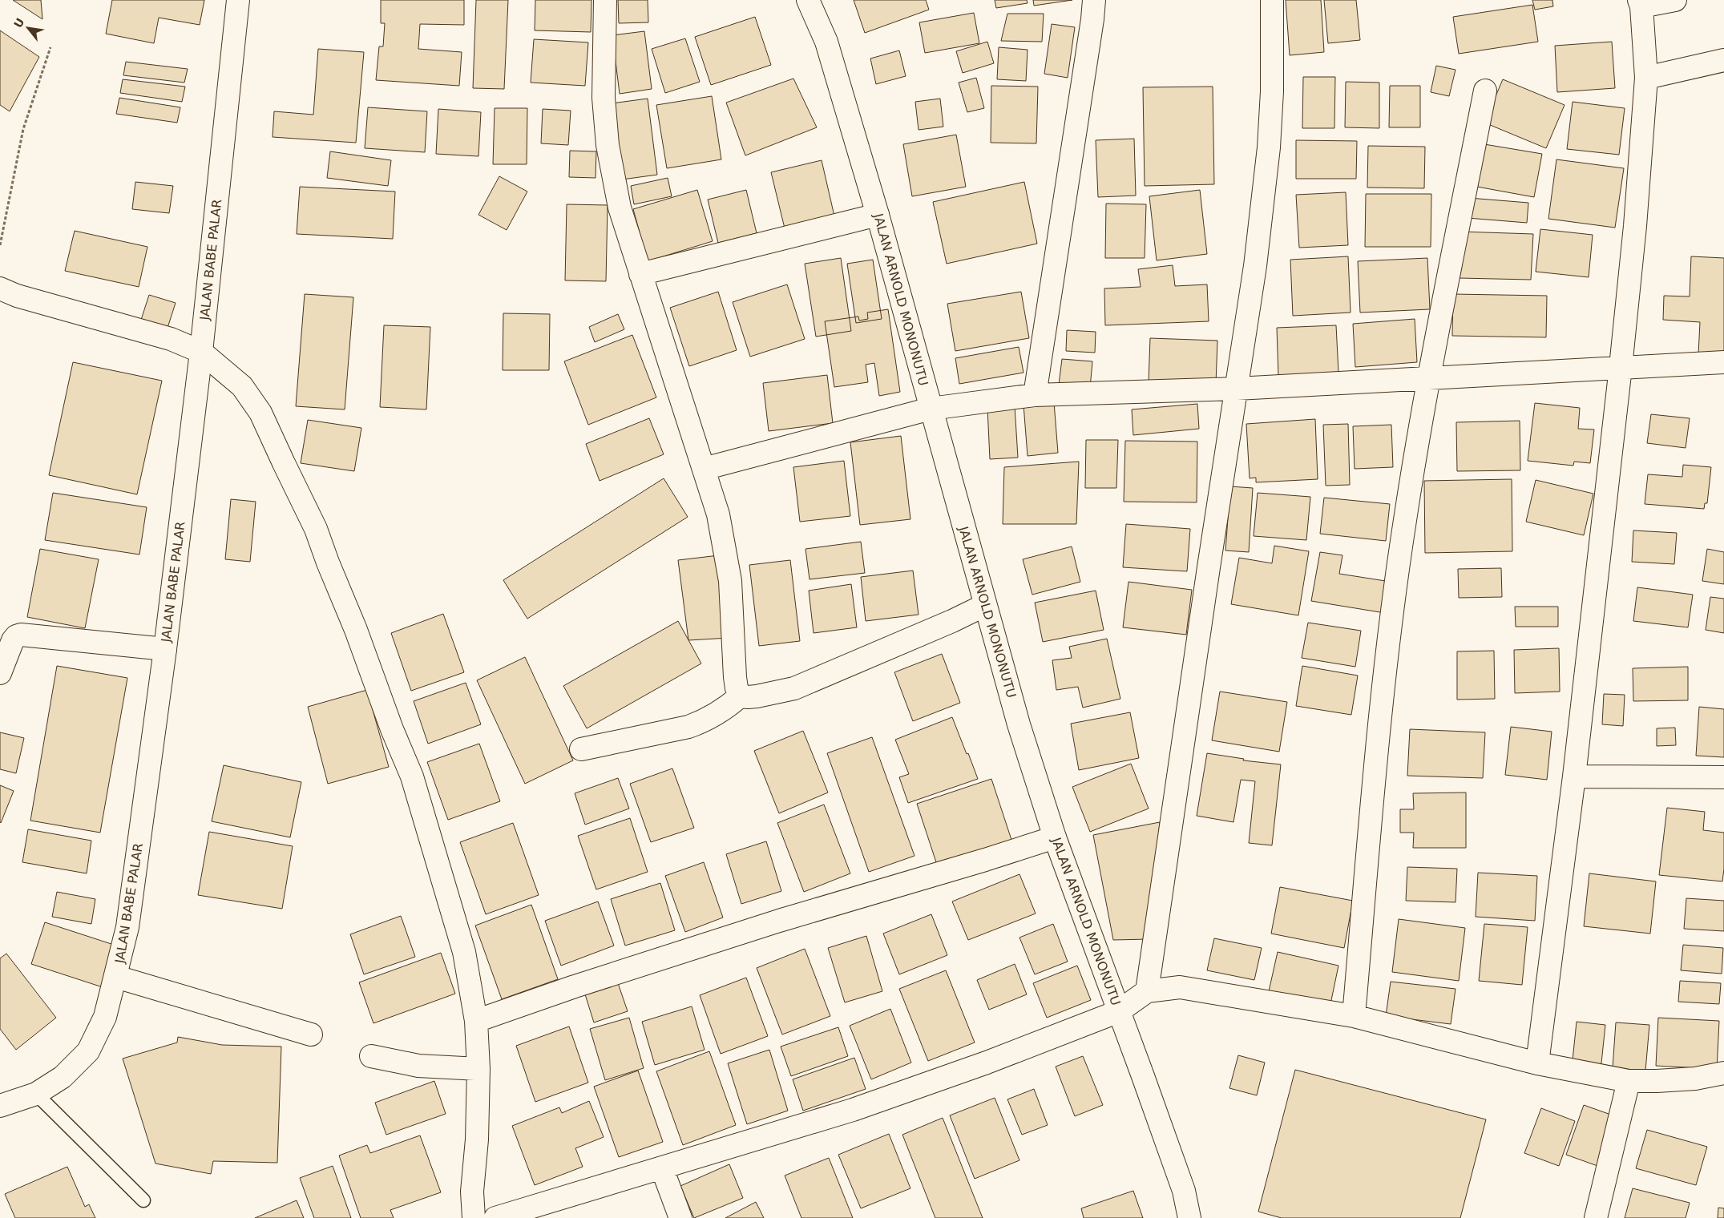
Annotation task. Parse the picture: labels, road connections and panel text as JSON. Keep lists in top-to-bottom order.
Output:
{
  "streets": {
    "street": ["JALAN BABE PALAR", "JALAN ARNOLD MONONUTU"]
  },
  "north": "top left"
}
